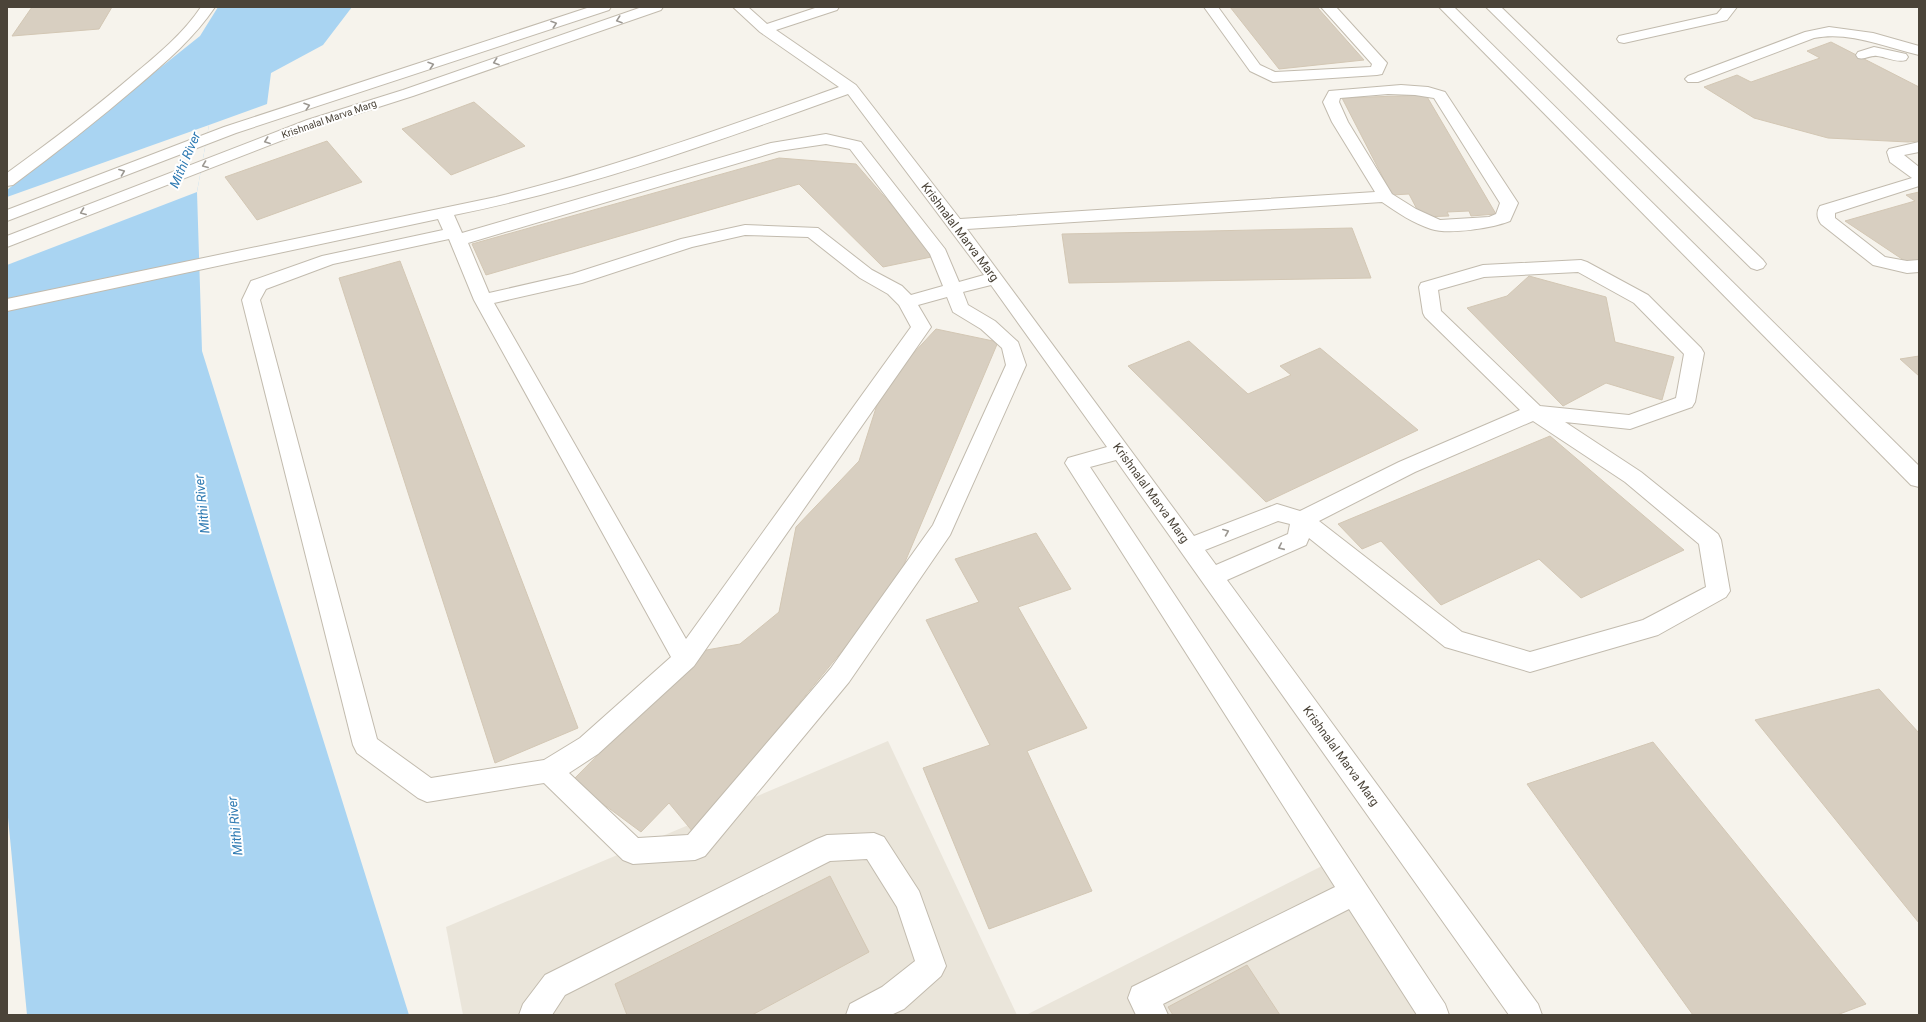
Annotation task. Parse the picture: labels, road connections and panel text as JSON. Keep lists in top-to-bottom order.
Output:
{
  "streets": {
    "street": ["Krishnalal Marva Marg"]
  },
  "water": ["Mithi River"]
}
